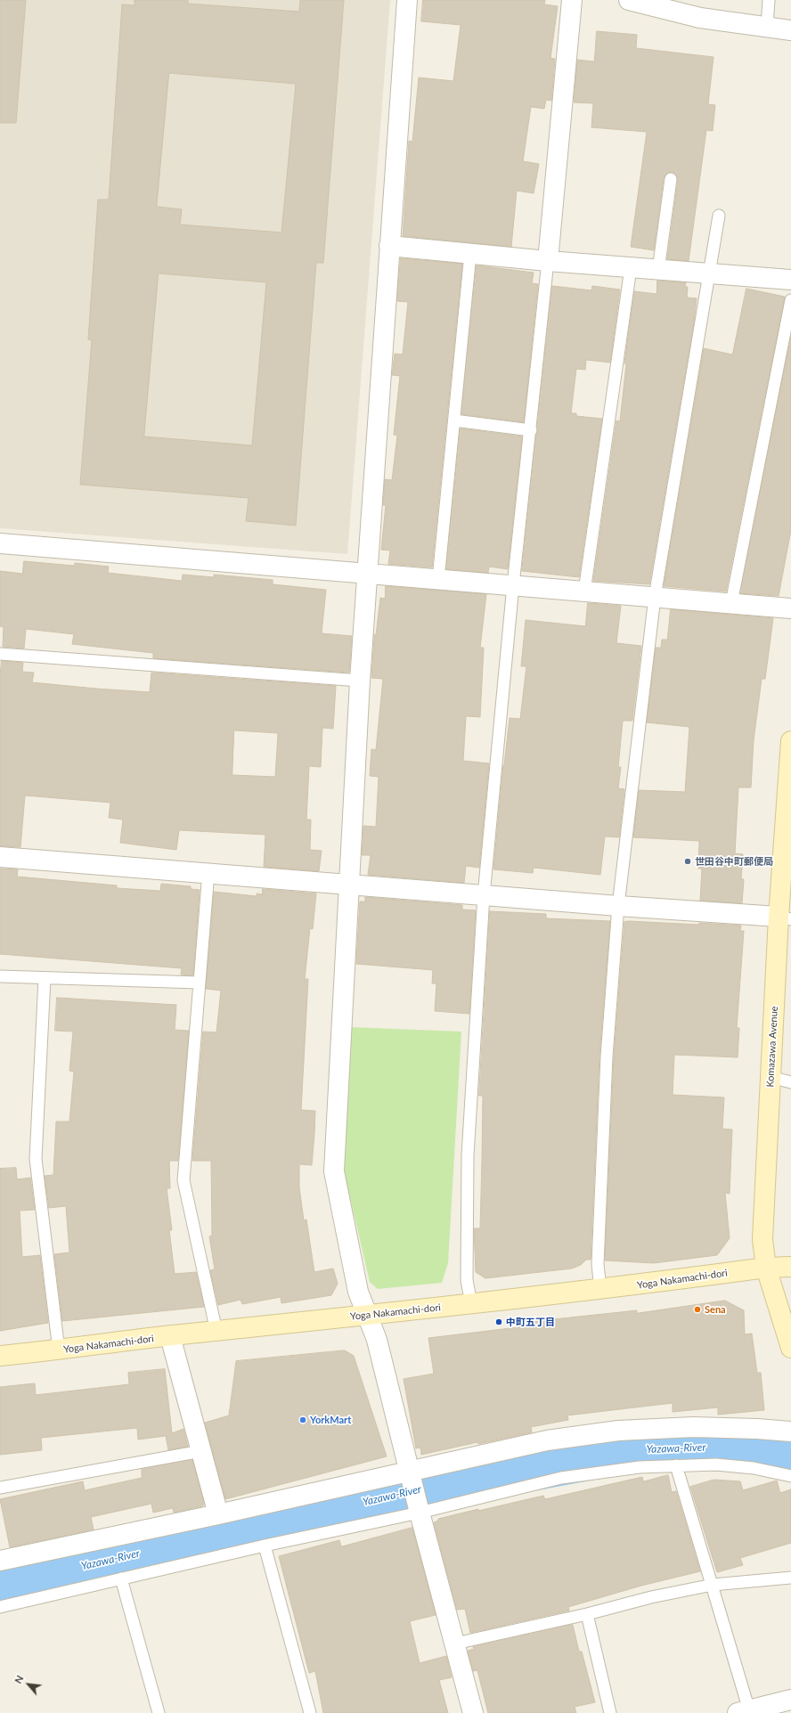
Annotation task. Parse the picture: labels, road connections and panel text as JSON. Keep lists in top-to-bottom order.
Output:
{
  "streets": {
    "street": ["Komazawa Avenue", "Yoga Nakamachi-dori"]
  },
  "crossings": [
    ["Komazawa Avenue", "Yoga Nakamachi-dori"]
  ],
  "water": ["Yazawa-River"],
  "places": [
    "世田谷中町郵便局",
    "Sena",
    "中町五丁目",
    "YorkMart"
  ],
  "north": "top left"
}
